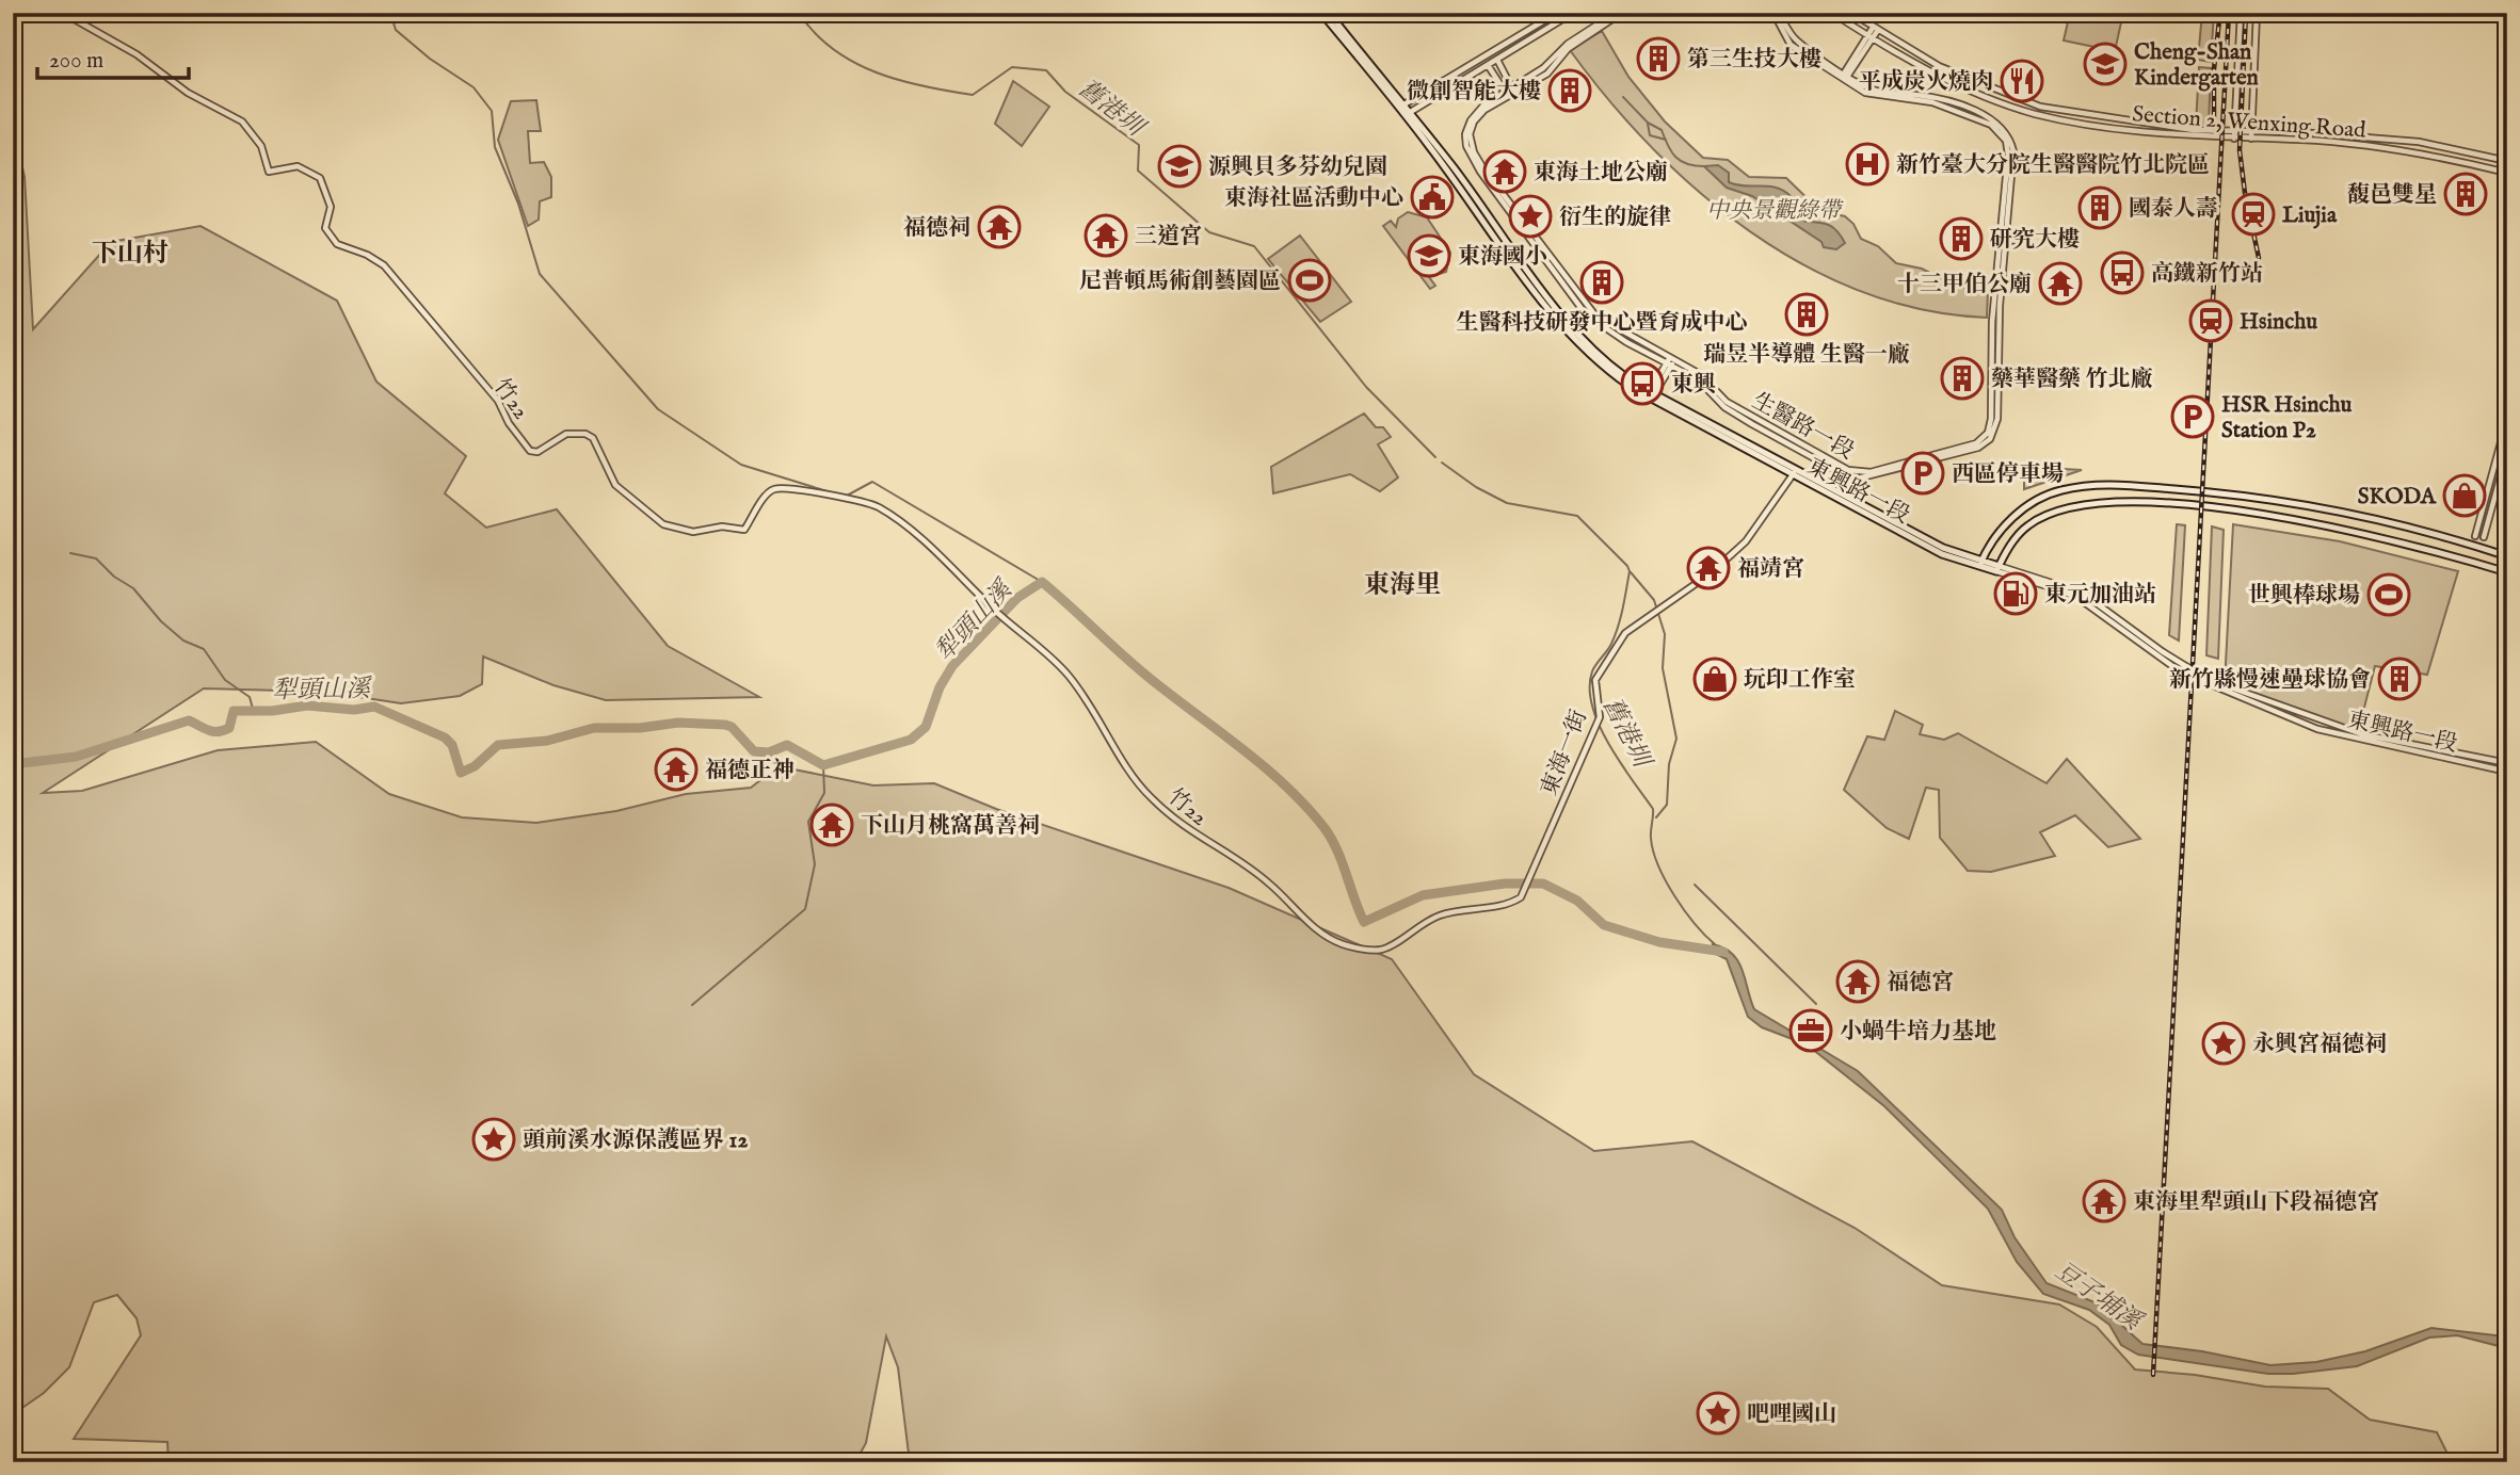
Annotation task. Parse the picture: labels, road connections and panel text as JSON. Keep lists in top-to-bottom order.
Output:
{
  "streets": {
    "main road": ["東興路一段"],
    "street": [
      "Section 2, Wenxing Road",
      "竹22",
      "生醫路一段",
      "東海一街"
    ]
  },
  "crossings": [
    ["竹22", "東海一街"],
    ["東興路一段", "東海一街"]
  ],
  "districts": ["下山村", "東海里"],
  "water": ["舊港圳", "犁頭山溪", "豆子埔溪"],
  "parks": ["中央景觀綠帶"],
  "places": {
    "building": [
      "第三生技大樓",
      "微創智能大樓",
      "馥邑雙星",
      "國泰人壽",
      "研究大樓",
      "生醫科技研發中心暨育成中心",
      "瑞昱半導體 生醫一廠",
      "藥華醫藥 竹北廠",
      "新竹縣慢速壘球協會"
    ],
    "school or university": ["Cheng-Shan Kindergarten", "源興貝多芬幼兒園", "東海國小"],
    "restaurant": ["平成炭火燒肉"],
    "hospital": ["新竹臺大分院生醫醫院竹北院區"],
    "temple": [
      "東海土地公廟",
      "福德祠",
      "三道宮",
      "十三甲伯公廟",
      "福靖宮",
      "福德正神",
      "下山月桃窩萬善祠",
      "福德宮",
      "東海里犁頭山下段福德宮"
    ],
    "public building": ["東海社區活動中心"],
    "station": ["Liujia", "Hsinchu"],
    "place": [
      "衍生的旋律",
      "永興宮福德祠",
      "頭前溪水源保護區界 12",
      "吧哩國山"
    ],
    "bus stop": ["高鐵新竹站", "東興"],
    "sports": ["尼普頓馬術創藝園區", "世興棒球場"],
    "parking": ["HSR Hsinchu Station P2", "西區停車場"],
    "shop": ["SKODA", "玩印工作室"],
    "fuel station": ["東元加油站"],
    "office": ["小蝸牛培力基地"]
  },
  "scale_bar": "200 m"
}
